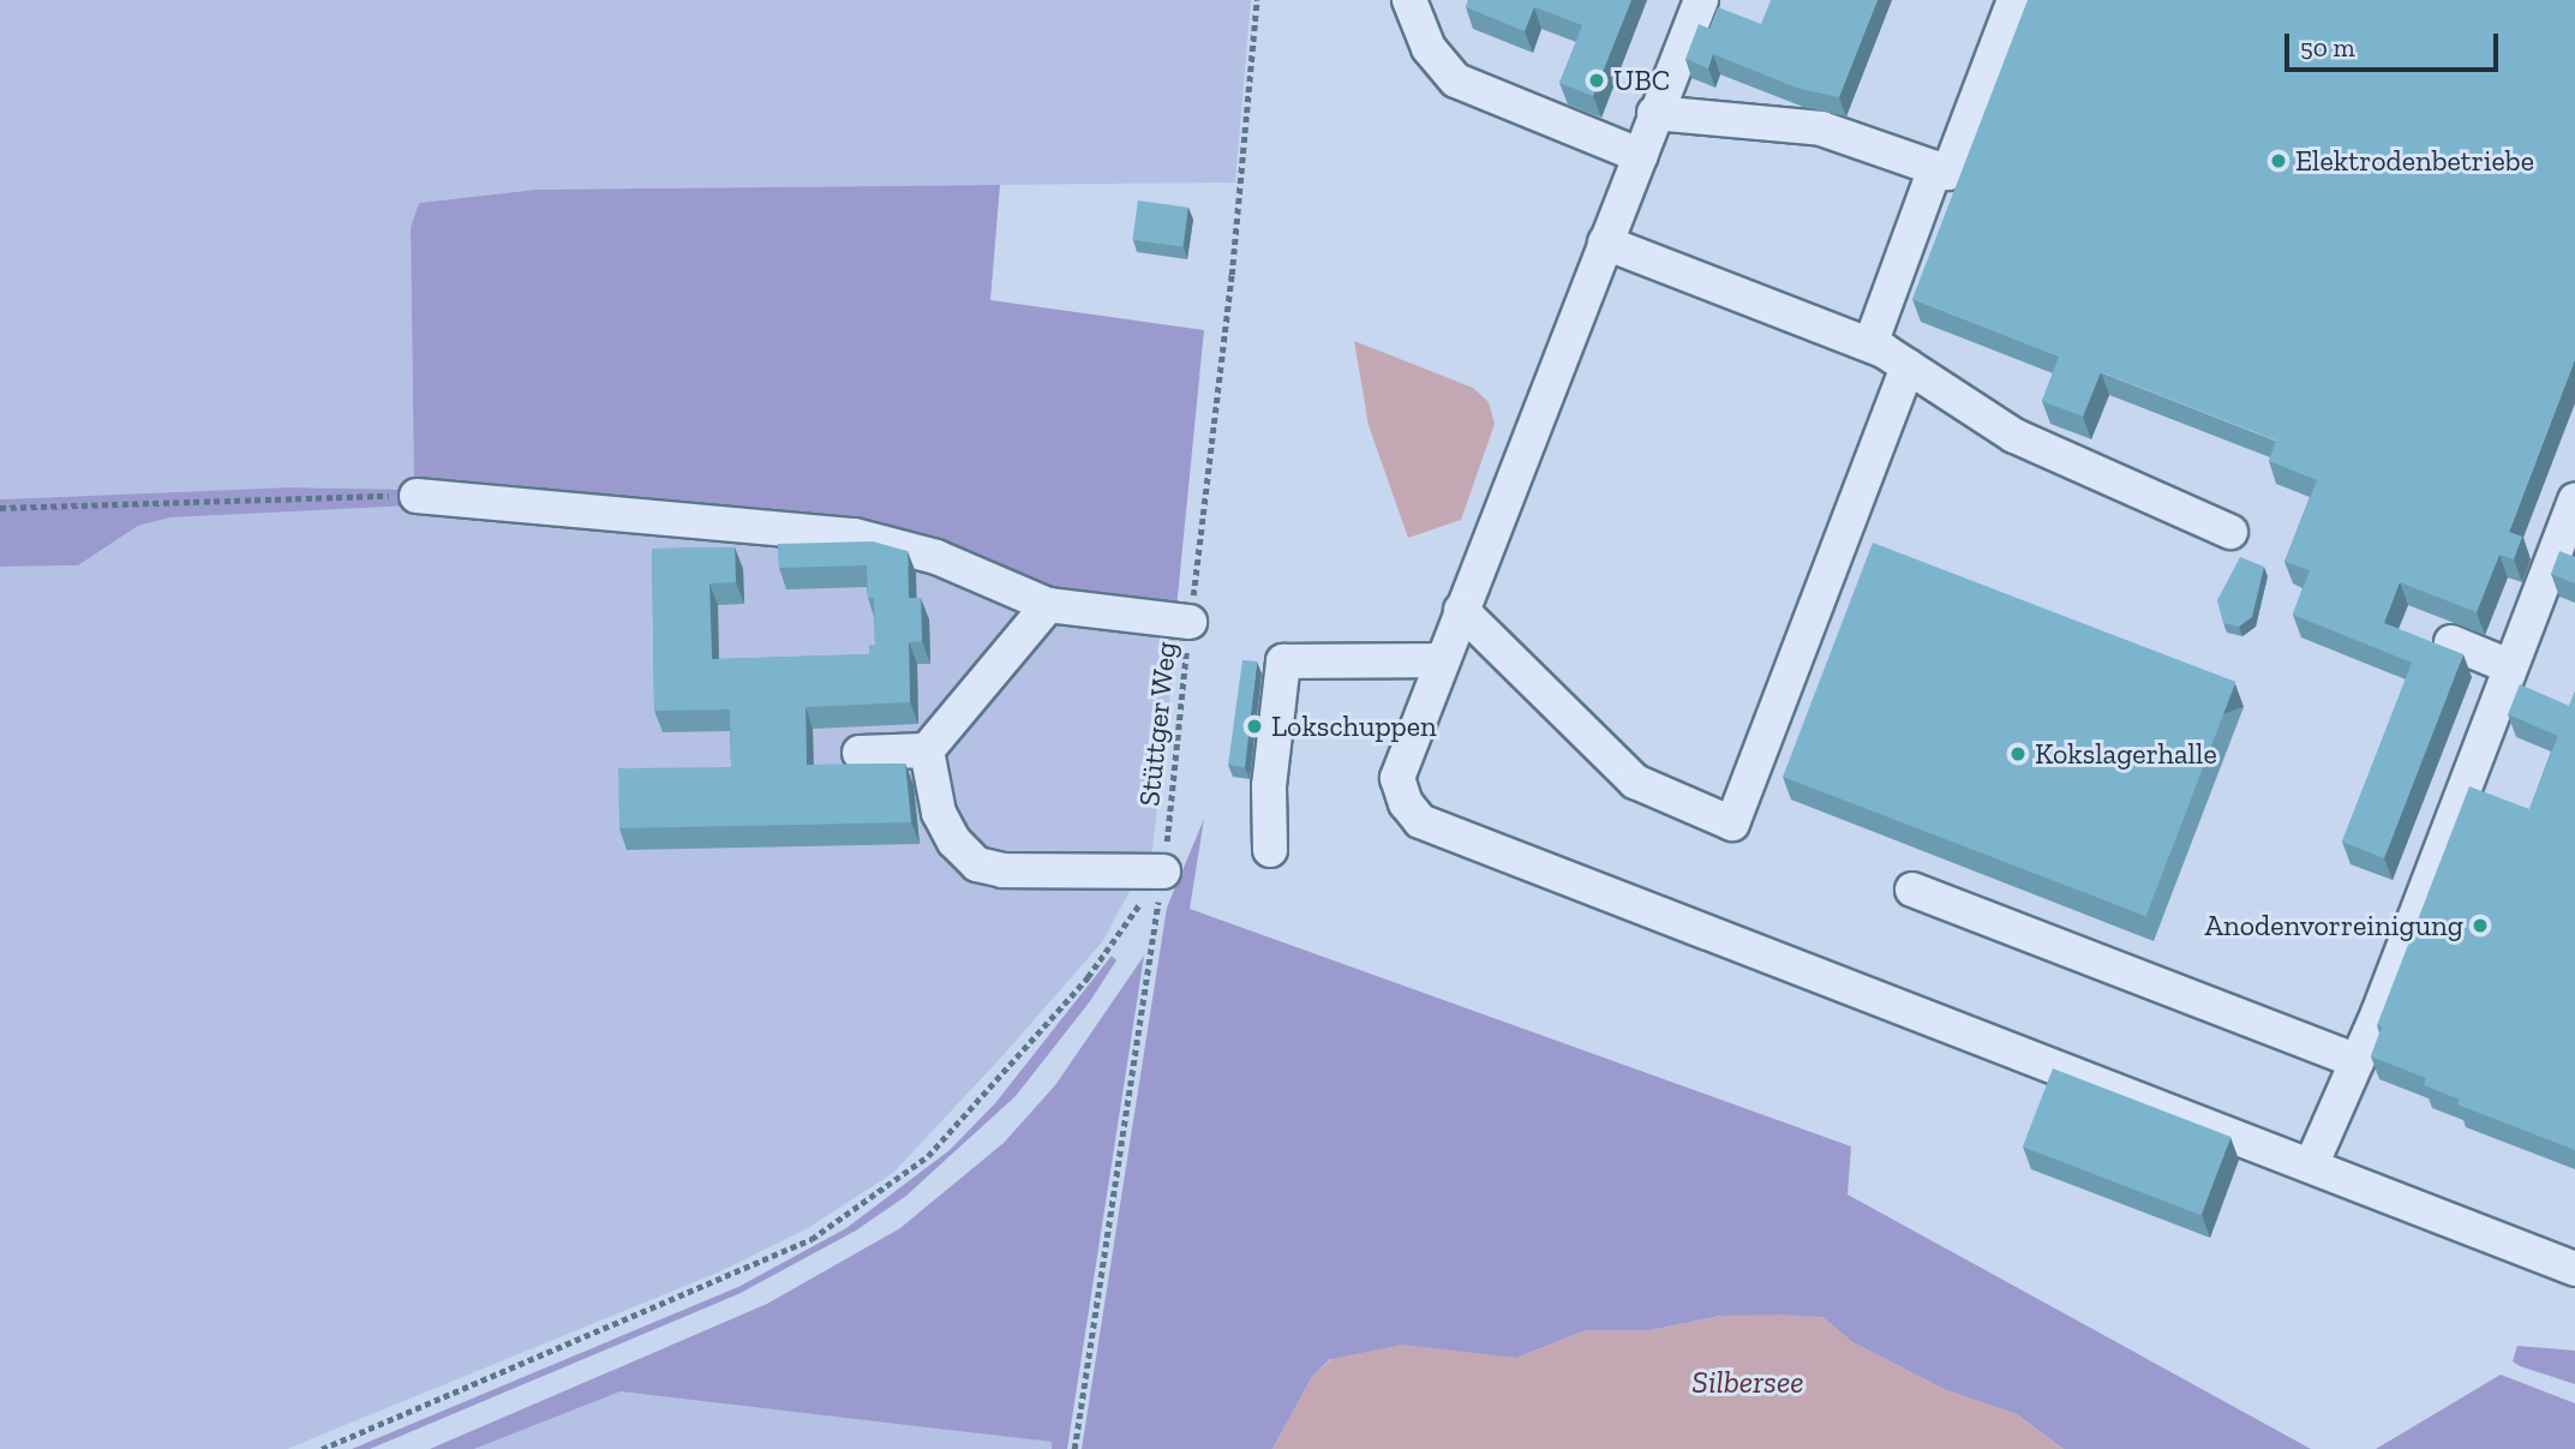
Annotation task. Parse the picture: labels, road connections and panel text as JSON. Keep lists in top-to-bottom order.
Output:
{
  "streets": {
    "path": ["Stüttger Weg"]
  },
  "water": ["Silbersee"],
  "places": [
    "UBC",
    "Elektrodenbetriebe",
    "Lokschuppen",
    "Kokslagerhalle",
    "Anodenvorreinigung"
  ],
  "scale_bar": "50 m"
}
